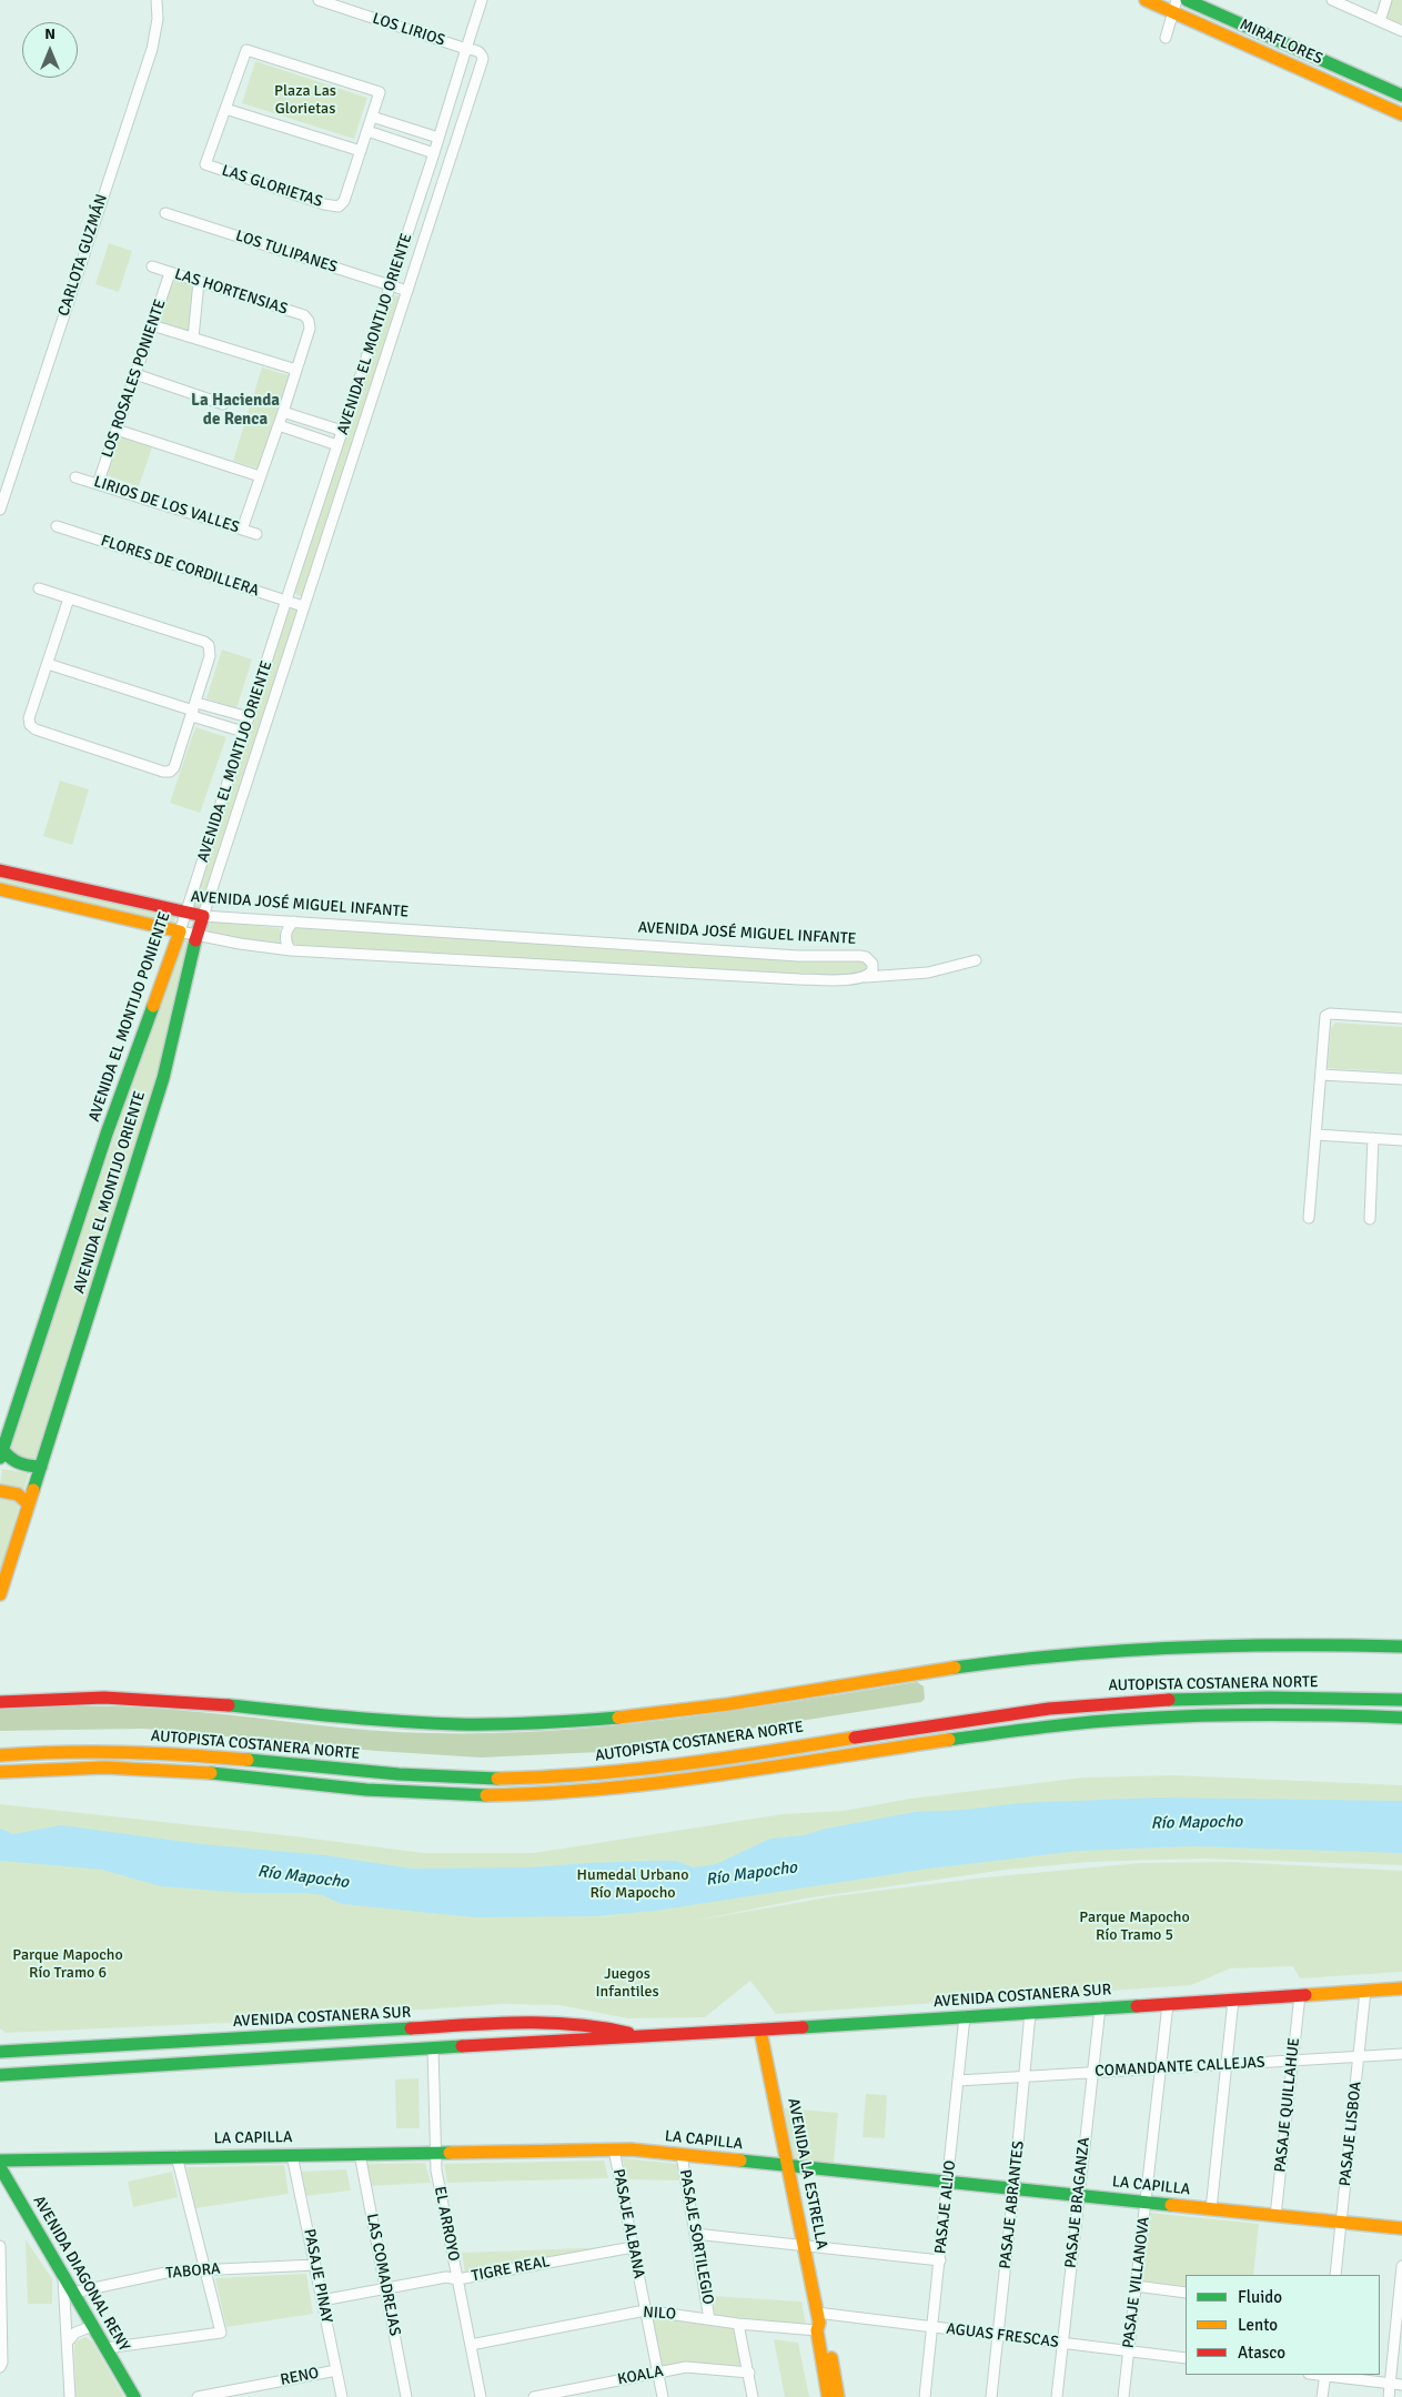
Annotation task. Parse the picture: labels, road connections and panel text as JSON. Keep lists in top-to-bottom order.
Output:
{
  "streets": {
    "main road": [
      "MIRAFLORES",
      "AVENIDA EL MONTIJO ORIENTE",
      "AVENIDA JOSÉ MIGUEL INFANTE",
      "AVENIDA EL MONTIJO PONIENTE",
      "AUTOPISTA COSTANERA NORTE",
      "AVENIDA COSTANERA SUR",
      "LA CAPILLA",
      "AVENIDA LA ESTRELLA",
      "AVENIDA DIAGONAL RENY"
    ],
    "street": [
      "LOS LIRIOS",
      "LAS GLORIETAS",
      "LOS TULIPANES",
      "CARLOTA GUZMÁN",
      "LAS HORTENSIAS",
      "LOS ROSALES PONIENTE",
      "LIRIOS DE LOS VALLES",
      "FLORES DE CORDILLERA",
      "COMANDANTE CALLEJAS",
      "PASAJE QUILLAHUE",
      "PASAJE LISBOA",
      "PASAJE BRAGANZA",
      "PASAJE ABRANTES",
      "PASAJE ALIJO",
      "EL ARROYO",
      "PASAJE ALBANA",
      "PASAJE SORTILEGIO",
      "TIGRE REAL",
      "TABORA",
      "LAS COMADREJAS",
      "PASAJE PINAY",
      "PASAJE VILLANOVA",
      "NILO",
      "AGUAS FRESCAS",
      "KOALA",
      "RENO"
    ]
  },
  "crossings": [
    ["LOS LIRIOS", "AVENIDA EL MONTIJO ORIENTE"],
    ["LOS LIRIOS", "AVENIDA EL MONTIJO PONIENTE"],
    ["LOS TULIPANES", "AVENIDA EL MONTIJO ORIENTE"],
    ["LOS TULIPANES", "AVENIDA EL MONTIJO PONIENTE"],
    ["LAS HORTENSIAS", "LOS ROSALES PONIENTE"],
    ["AVENIDA EL MONTIJO ORIENTE", "FLORES DE CORDILLERA"],
    ["AVENIDA EL MONTIJO ORIENTE", "AVENIDA JOSÉ MIGUEL INFANTE"],
    ["AVENIDA EL MONTIJO ORIENTE", "AVENIDA EL MONTIJO PONIENTE"],
    ["LOS ROSALES PONIENTE", "LIRIOS DE LOS VALLES"],
    ["FLORES DE CORDILLERA", "AVENIDA EL MONTIJO PONIENTE"],
    ["AVENIDA JOSÉ MIGUEL INFANTE", "AVENIDA EL MONTIJO PONIENTE"],
    ["AVENIDA COSTANERA SUR", "PASAJE QUILLAHUE"],
    ["AVENIDA COSTANERA SUR", "PASAJE LISBOA"],
    ["AVENIDA COSTANERA SUR", "AVENIDA LA ESTRELLA"],
    ["AVENIDA COSTANERA SUR", "PASAJE BRAGANZA"],
    ["AVENIDA COSTANERA SUR", "PASAJE ABRANTES"],
    ["AVENIDA COSTANERA SUR", "PASAJE ALIJO"],
    ["AVENIDA COSTANERA SUR", "EL ARROYO"],
    ["AVENIDA COSTANERA SUR", "PASAJE VILLANOVA"],
    ["COMANDANTE CALLEJAS", "PASAJE QUILLAHUE"],
    ["COMANDANTE CALLEJAS", "PASAJE LISBOA"],
    ["COMANDANTE CALLEJAS", "PASAJE BRAGANZA"],
    ["COMANDANTE CALLEJAS", "PASAJE ABRANTES"],
    ["COMANDANTE CALLEJAS", "PASAJE ALIJO"],
    ["COMANDANTE CALLEJAS", "PASAJE VILLANOVA"],
    ["PASAJE QUILLAHUE", "LA CAPILLA"],
    ["PASAJE LISBOA", "LA CAPILLA"],
    ["LA CAPILLA", "AVENIDA LA ESTRELLA"],
    ["LA CAPILLA", "PASAJE BRAGANZA"],
    ["LA CAPILLA", "PASAJE ABRANTES"],
    ["LA CAPILLA", "PASAJE ALIJO"],
    ["LA CAPILLA", "EL ARROYO"],
    ["LA CAPILLA", "PASAJE ALBANA"],
    ["LA CAPILLA", "PASAJE SORTILEGIO"],
    ["LA CAPILLA", "LAS COMADREJAS"],
    ["LA CAPILLA", "PASAJE PINAY"],
    ["LA CAPILLA", "PASAJE VILLANOVA"],
    ["AVENIDA LA ESTRELLA", "NILO"],
    ["AVENIDA LA ESTRELLA", "AGUAS FRESCAS"],
    ["PASAJE BRAGANZA", "AGUAS FRESCAS"],
    ["PASAJE ABRANTES", "AGUAS FRESCAS"],
    ["PASAJE ALIJO", "AGUAS FRESCAS"],
    ["EL ARROYO", "TIGRE REAL"],
    ["EL ARROYO", "NILO"],
    ["PASAJE ALBANA", "TIGRE REAL"],
    ["PASAJE ALBANA", "NILO"],
    ["PASAJE ALBANA", "KOALA"],
    ["PASAJE SORTILEGIO", "NILO"],
    ["TIGRE REAL", "LAS COMADREJAS"],
    ["TIGRE REAL", "PASAJE PINAY"],
    ["TABORA", "AVENIDA DIAGONAL RENY"],
    ["TABORA", "PASAJE PINAY"],
    ["PASAJE PINAY", "RENO"],
    ["PASAJE VILLANOVA", "AGUAS FRESCAS"],
    ["NILO", "AGUAS FRESCAS"]
  ],
  "districts": ["La Hacienda de Renca"],
  "water": ["Río Mapocho"],
  "parks": [
    "Plaza Las Glorietas",
    "Humedal Urbano Río Mapocho",
    "Parque Mapocho Río Tramo 5",
    "Parque Mapocho Río Tramo 6",
    "Juegos Infantiles"
  ],
  "legend": ["Fluido", "Lento", "Atasco"],
  "north": "top"
}
